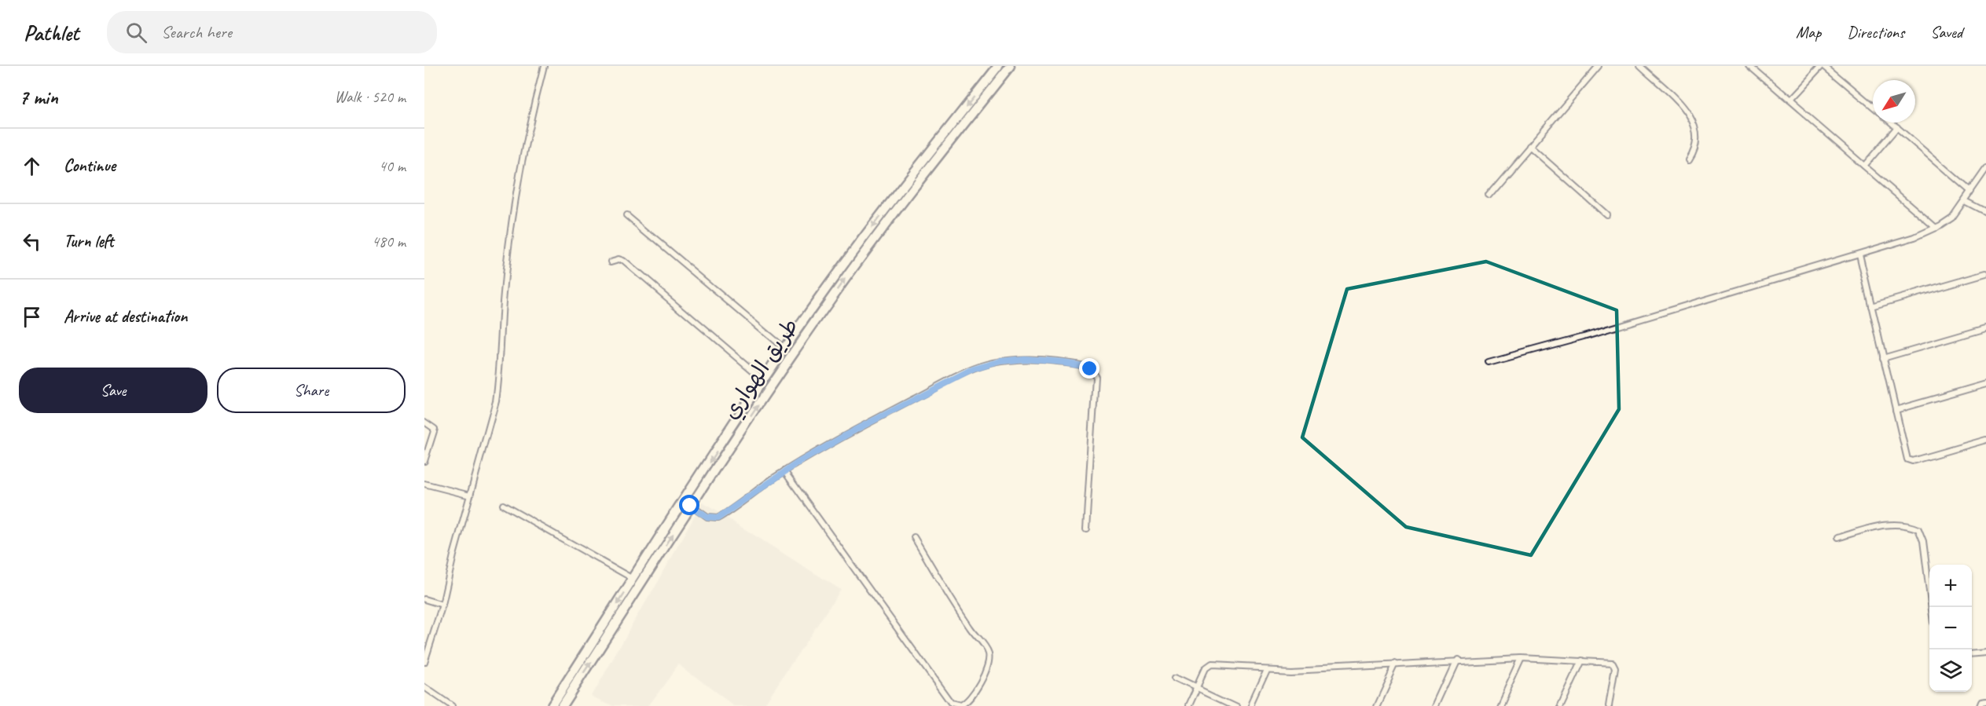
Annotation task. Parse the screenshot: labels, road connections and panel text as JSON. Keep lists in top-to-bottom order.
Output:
{
  "streets": {
    "highway": ["طريق الهواري"]
  },
  "north": "bottom left",
  "page": {
    "header": "Pathlet",
    "search": "Search here",
    "nav": ["Map", "Directions", "Saved"],
    "heading": ["7 min", "Walk · 520 m"],
    "list": [
      ["Continue", "40 m"],
      ["Turn left", "480 m"],
      "Arrive at destination"
    ],
    "buttons": ["Save", "Share"],
    "map_buttons": ["+", "−"]
  }
}
